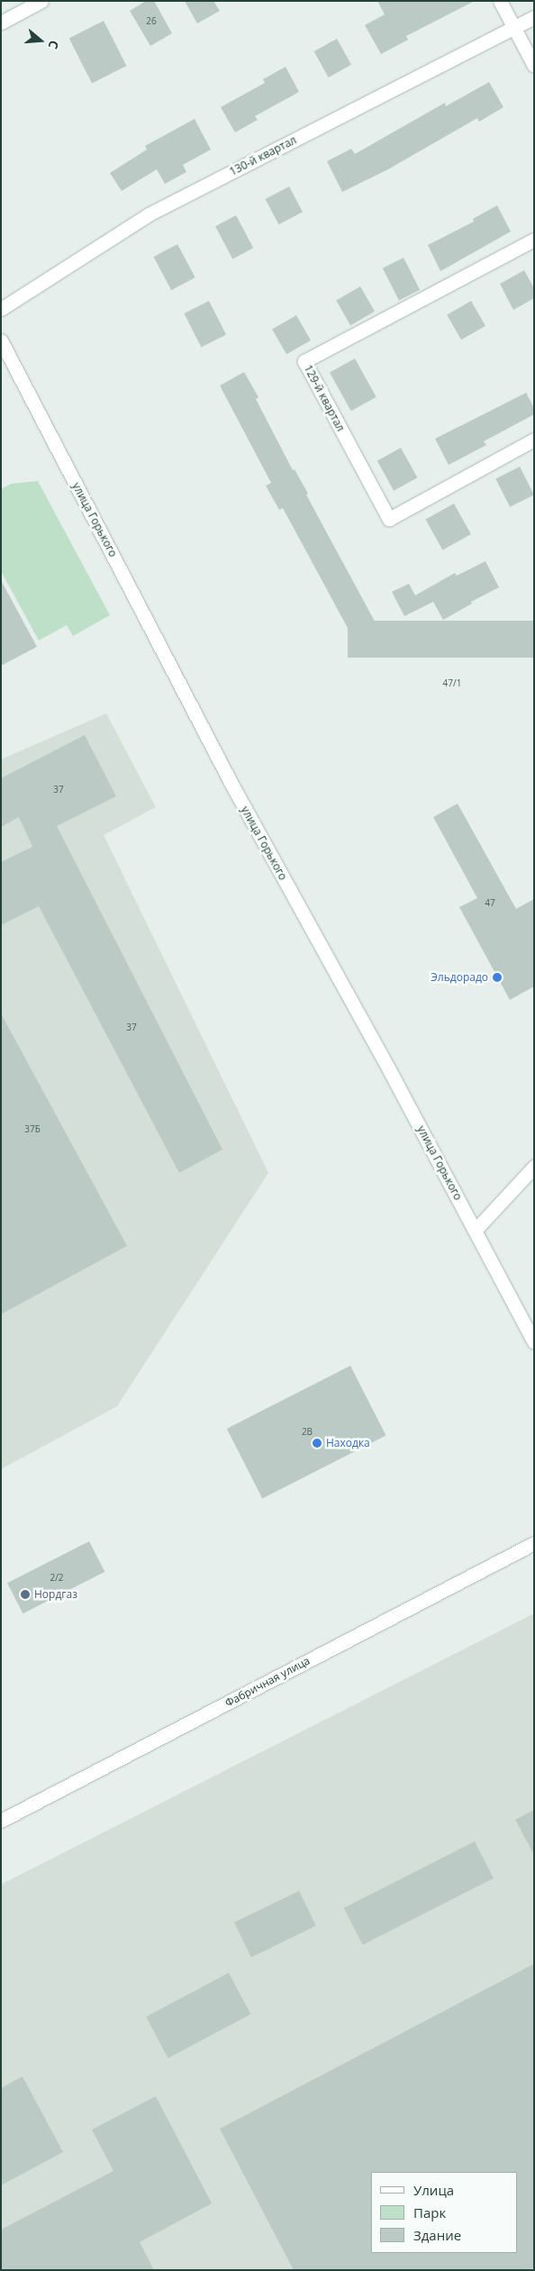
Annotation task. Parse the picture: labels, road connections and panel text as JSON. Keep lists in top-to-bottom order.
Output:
{
  "streets": {
    "main road": [
      "130-й квартал",
      "129-й квартал",
      "улица Горького",
      "Фабричная улица"
    ]
  },
  "places": ["Эльдорадо", "Находка", "Нордгаз"],
  "house_numbers": [
    "26",
    "47/1",
    "37",
    "47",
    "37",
    "37Б",
    "2В",
    "2/2"
  ],
  "legend": ["Улица", "Парк", "Здание"],
  "north": "right"
}
